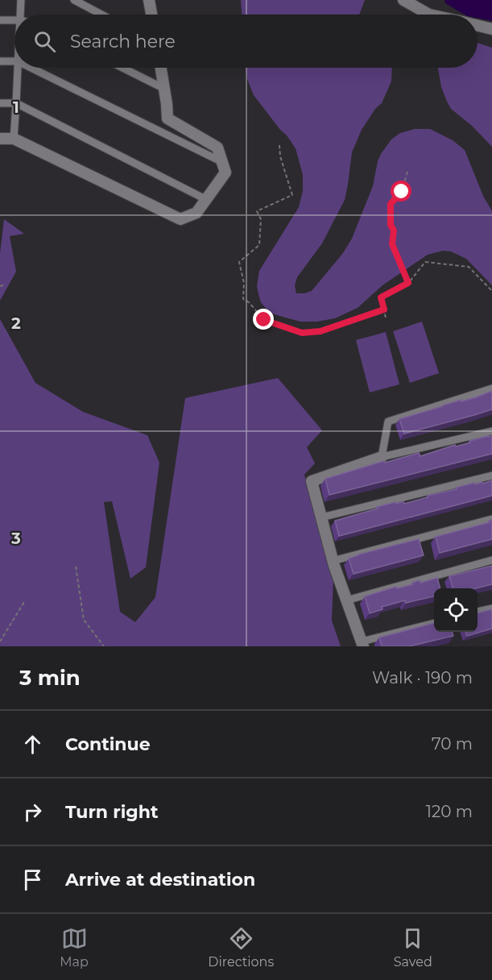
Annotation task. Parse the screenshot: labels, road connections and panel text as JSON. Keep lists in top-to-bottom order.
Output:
{
  "page": {
    "search": "Search here",
    "heading": ["3 min", "Walk · 190 m"],
    "list": [
      ["Continue", "70 m"],
      ["Turn right", "120 m"],
      "Arrive at destination"
    ],
    "nav": ["Map", "Directions", "Saved"]
  },
  "grid": {
    "rows": ["1", "2", "3"]
  }
}
